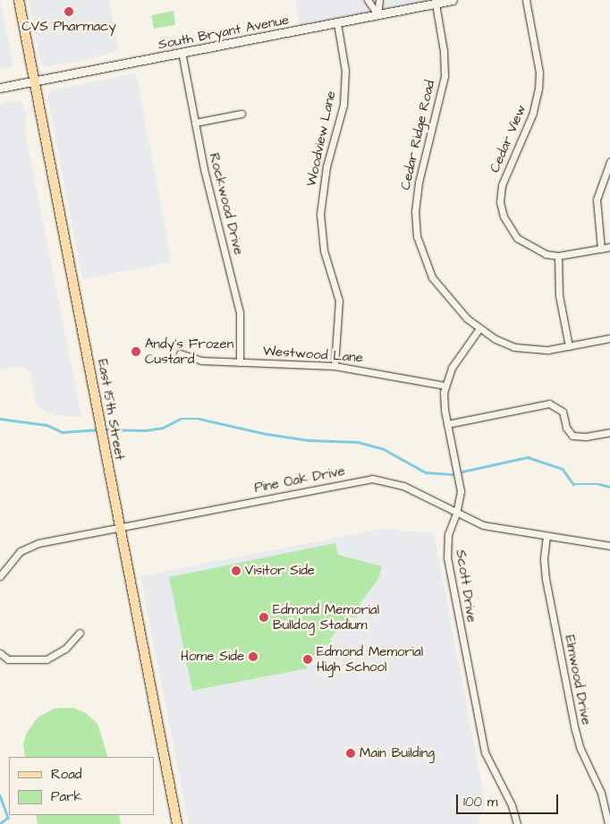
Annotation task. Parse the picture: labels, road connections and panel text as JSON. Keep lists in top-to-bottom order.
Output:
{
  "streets": {
    "main road": ["East 15th Street"],
    "street": [
      "South Bryant Avenue",
      "Cedar Ridge Road",
      "Woodview Lane",
      "Cedar View",
      "Rockwood Drive",
      "Westwood Lane",
      "Pine Oak Drive",
      "Scott Drive",
      "Elmwood Drive"
    ]
  },
  "crossings": [
    ["South Bryant Avenue", "Cedar Ridge Road"],
    ["South Bryant Avenue", "Woodview Lane"],
    ["South Bryant Avenue", "Rockwood Drive"],
    ["South Bryant Avenue", "East 15th Street"],
    ["Cedar Ridge Road", "Scott Drive"],
    ["Woodview Lane", "Westwood Lane"],
    ["Rockwood Drive", "Westwood Lane"],
    ["Westwood Lane", "Scott Drive"],
    ["East 15th Street", "Pine Oak Drive"],
    ["Pine Oak Drive", "Scott Drive"],
    ["Pine Oak Drive", "Elmwood Drive"]
  ],
  "places": [
    "CVS Pharmacy",
    "Andy's Frozen Custard",
    "Visitor Side",
    "Edmond Memorial Bulldog Stadium",
    "Home Side",
    "Edmond Memorial High School",
    "Main Building"
  ],
  "legend": ["Road", "Park"],
  "scale_bar": "100 m"
}
